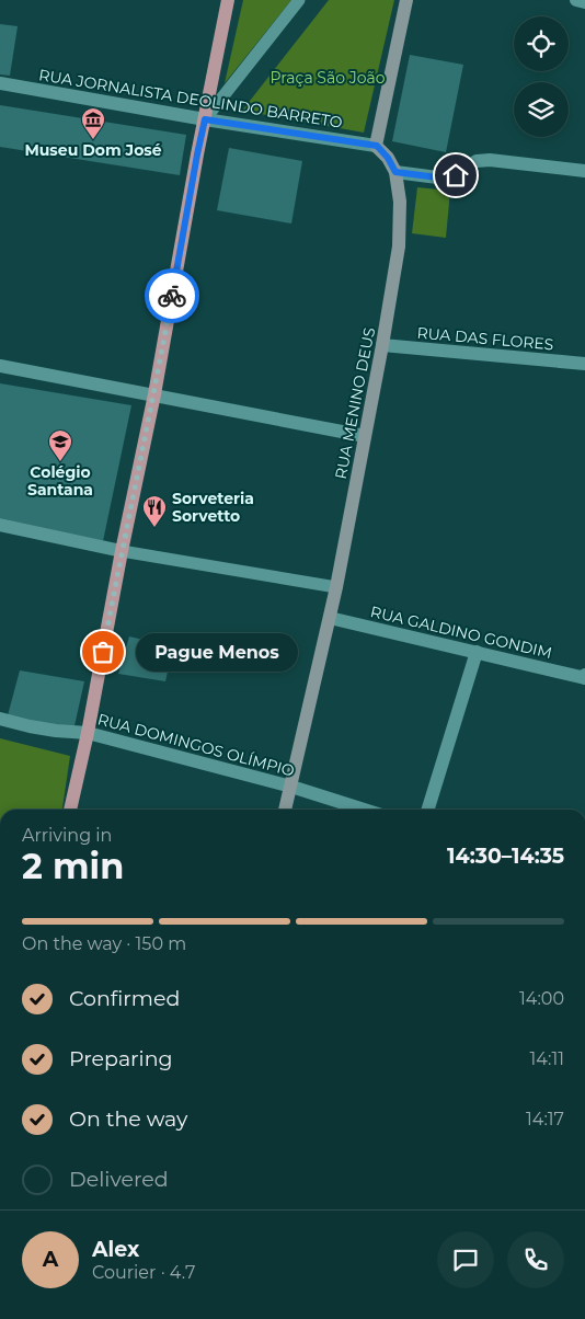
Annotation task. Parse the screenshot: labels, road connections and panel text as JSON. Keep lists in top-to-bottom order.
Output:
{
  "streets": {
    "main road": ["RUA MENINO DEUS"],
    "street": [
      "RUA JORNALISTA DEOLINDO BARRETO",
      "RUA DAS FLORES",
      "RUA GALDINO GONDIM",
      "RUA DOMINGOS OLÍMPIO"
    ]
  },
  "crossings": [
    ["RUA JORNALISTA DEOLINDO BARRETO", "RUA MENINO DEUS"],
    ["RUA DAS FLORES", "RUA MENINO DEUS"],
    ["RUA MENINO DEUS", "RUA GALDINO GONDIM"],
    ["RUA MENINO DEUS", "RUA DOMINGOS OLÍMPIO"]
  ],
  "parks": ["Praça São João"],
  "places": {
    "museum": ["Museu Dom José"],
    "school or university": ["Colégio Santana"],
    "restaurant": ["Sorveteria Sorvetto"],
    "other": ["Pague Menos"]
  },
  "page": {
    "bubble": "Pague Menos",
    "heading": ["2 min", "Arriving in", "14:30–14:35"],
    "panel": ["Alex", "Courier · 4.7"],
    "bar": "On the way · 150 m",
    "list": [
      ["Confirmed", "14:00"],
      ["Preparing", "14:11"],
      ["On the way", "14:17"],
      "Delivered"
    ],
    "round": "A"
  }
}
